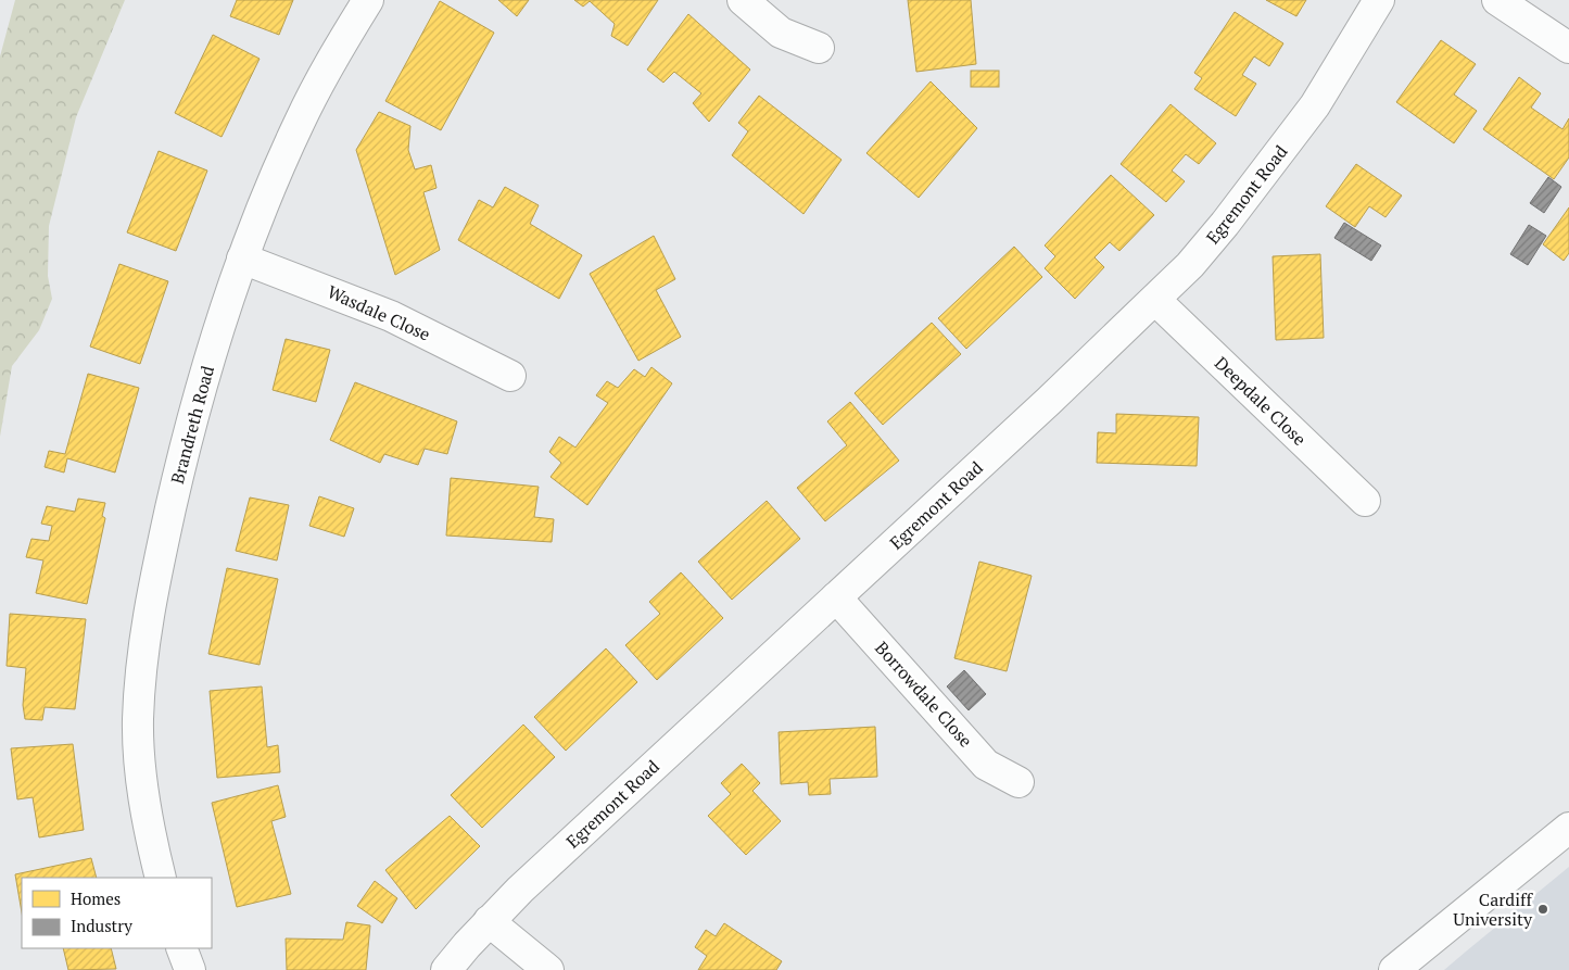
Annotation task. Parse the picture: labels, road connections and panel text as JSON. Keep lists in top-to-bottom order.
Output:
{
  "streets": {
    "street": [
      "Egremont Road",
      "Wasdale Close",
      "Deepdale Close",
      "Brandreth Road",
      "Borrowdale Close"
    ]
  },
  "crossings": [
    ["Egremont Road", "Deepdale Close"],
    ["Egremont Road", "Borrowdale Close"],
    ["Wasdale Close", "Brandreth Road"]
  ],
  "places": ["Cardiff University"],
  "legend": ["Homes", "Industry"]
}
